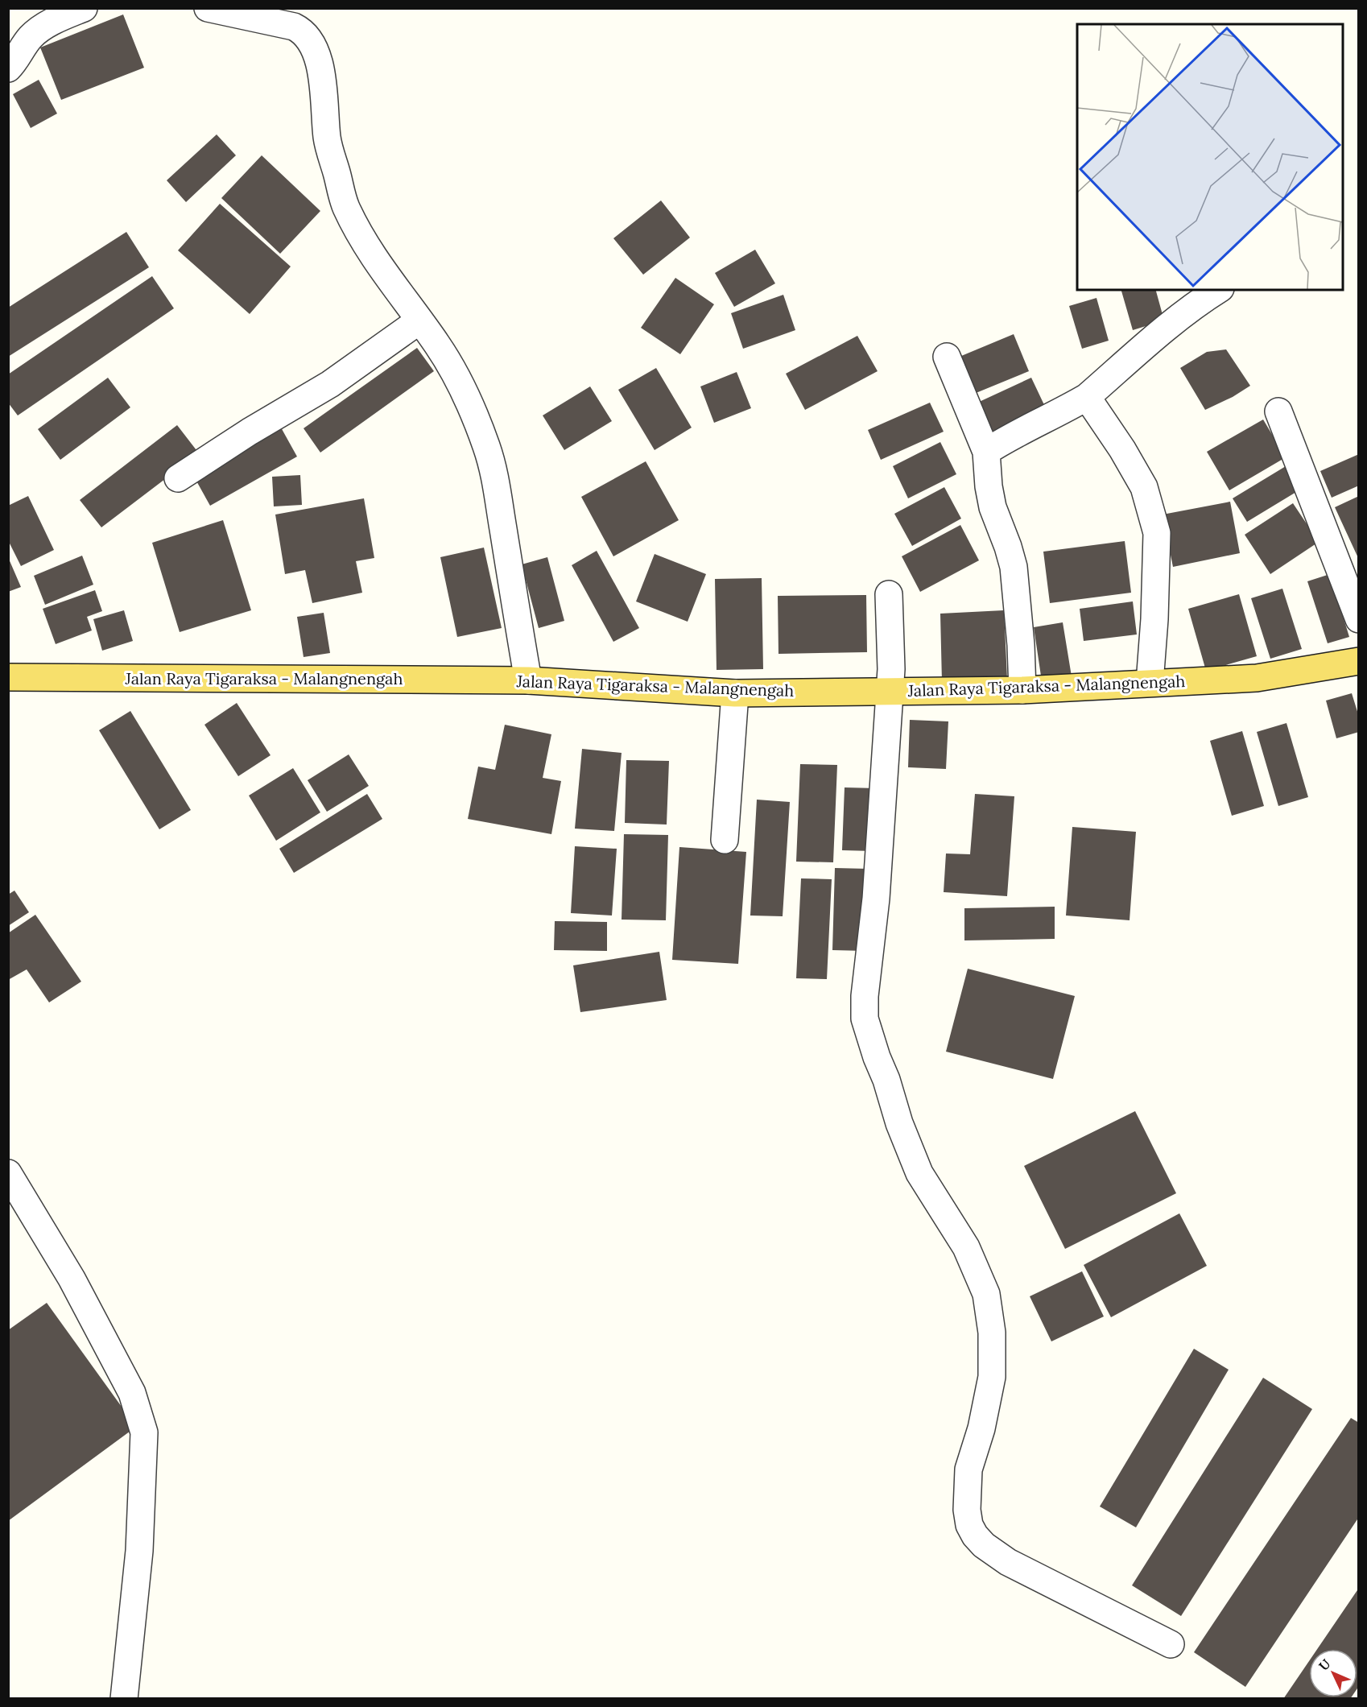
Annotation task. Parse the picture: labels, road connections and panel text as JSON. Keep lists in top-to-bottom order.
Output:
{
  "streets": {
    "main road": ["Jalan Raya Tigaraksa - Malangnengah"]
  },
  "north": "top left"
}
